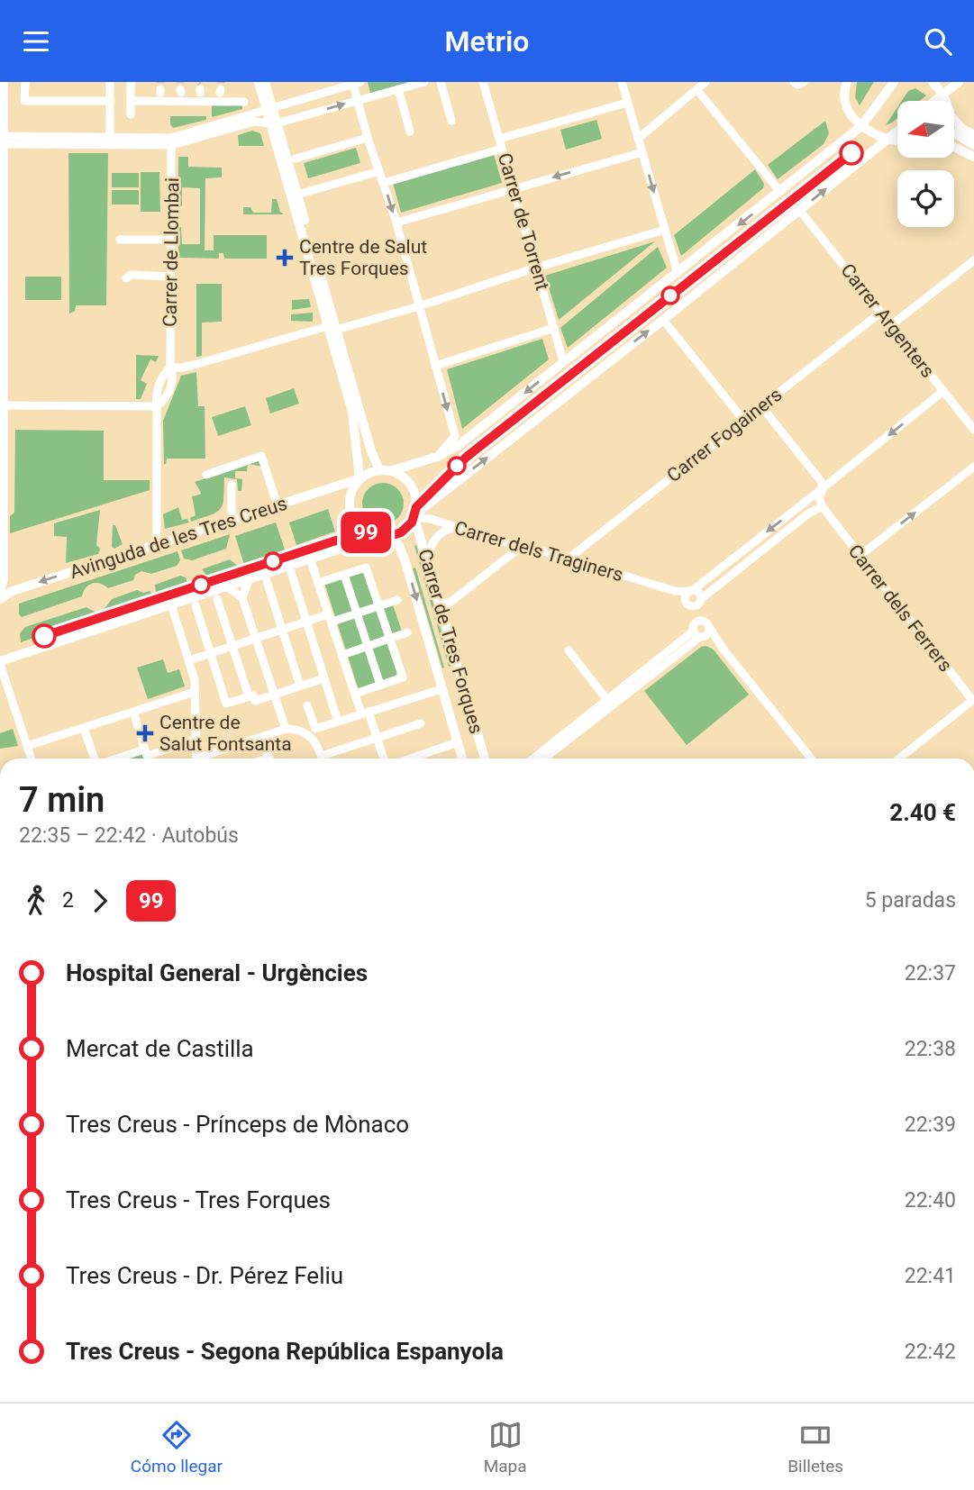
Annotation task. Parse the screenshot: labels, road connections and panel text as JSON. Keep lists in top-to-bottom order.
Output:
{
  "streets": {
    "main road": ["Avinguda de les Tres Creus", "Carrer de Tres Forques"],
    "street": [
      "Carrer de Torrent",
      "Carrer de Llombai",
      "Carrer Argenters",
      "Carrer Fogainers",
      "Carrer dels Traginers",
      "Carrer dels Ferrers"
    ]
  },
  "crossings": [
    ["Carrer de Llombai", "Avinguda de les Tres Creus"],
    ["Carrer Argenters", "Carrer Fogainers"],
    ["Carrer Fogainers", "Carrer dels Traginers"],
    ["Avinguda de les Tres Creus", "Carrer dels Traginers"],
    ["Avinguda de les Tres Creus", "Carrer de Tres Forques"],
    ["Carrer dels Traginers", "Carrer de Tres Forques"]
  ],
  "places": {
    "health": ["Centre de Salut Tres Forques", "Centre de Salut Fontsanta"]
  },
  "lines": ["bus line 99"],
  "north": "left",
  "page": {
    "header": "Metrio",
    "on_map": "99",
    "heading": ["7 min", "22:35 – 22:42 · Autobús", "2.40 €"],
    "legs": ["2", "99", "5 paradas"],
    "list": [
      {
        "name": "Hospital General - Urgències",
        "value": "22:37"
      },
      {
        "name": "Mercat de Castilla",
        "value": "22:38"
      },
      {
        "name": "Tres Creus - Prínceps de Mònaco",
        "value": "22:39"
      },
      {
        "name": "Tres Creus - Tres Forques",
        "value": "22:40"
      },
      {
        "name": "Tres Creus - Dr. Pérez Feliu",
        "value": "22:41"
      },
      {
        "name": "Tres Creus - Segona República Espanyola",
        "value": "22:42"
      }
    ],
    "tabs": ["Cómo llegar", "Mapa", "Billetes"]
  }
}
